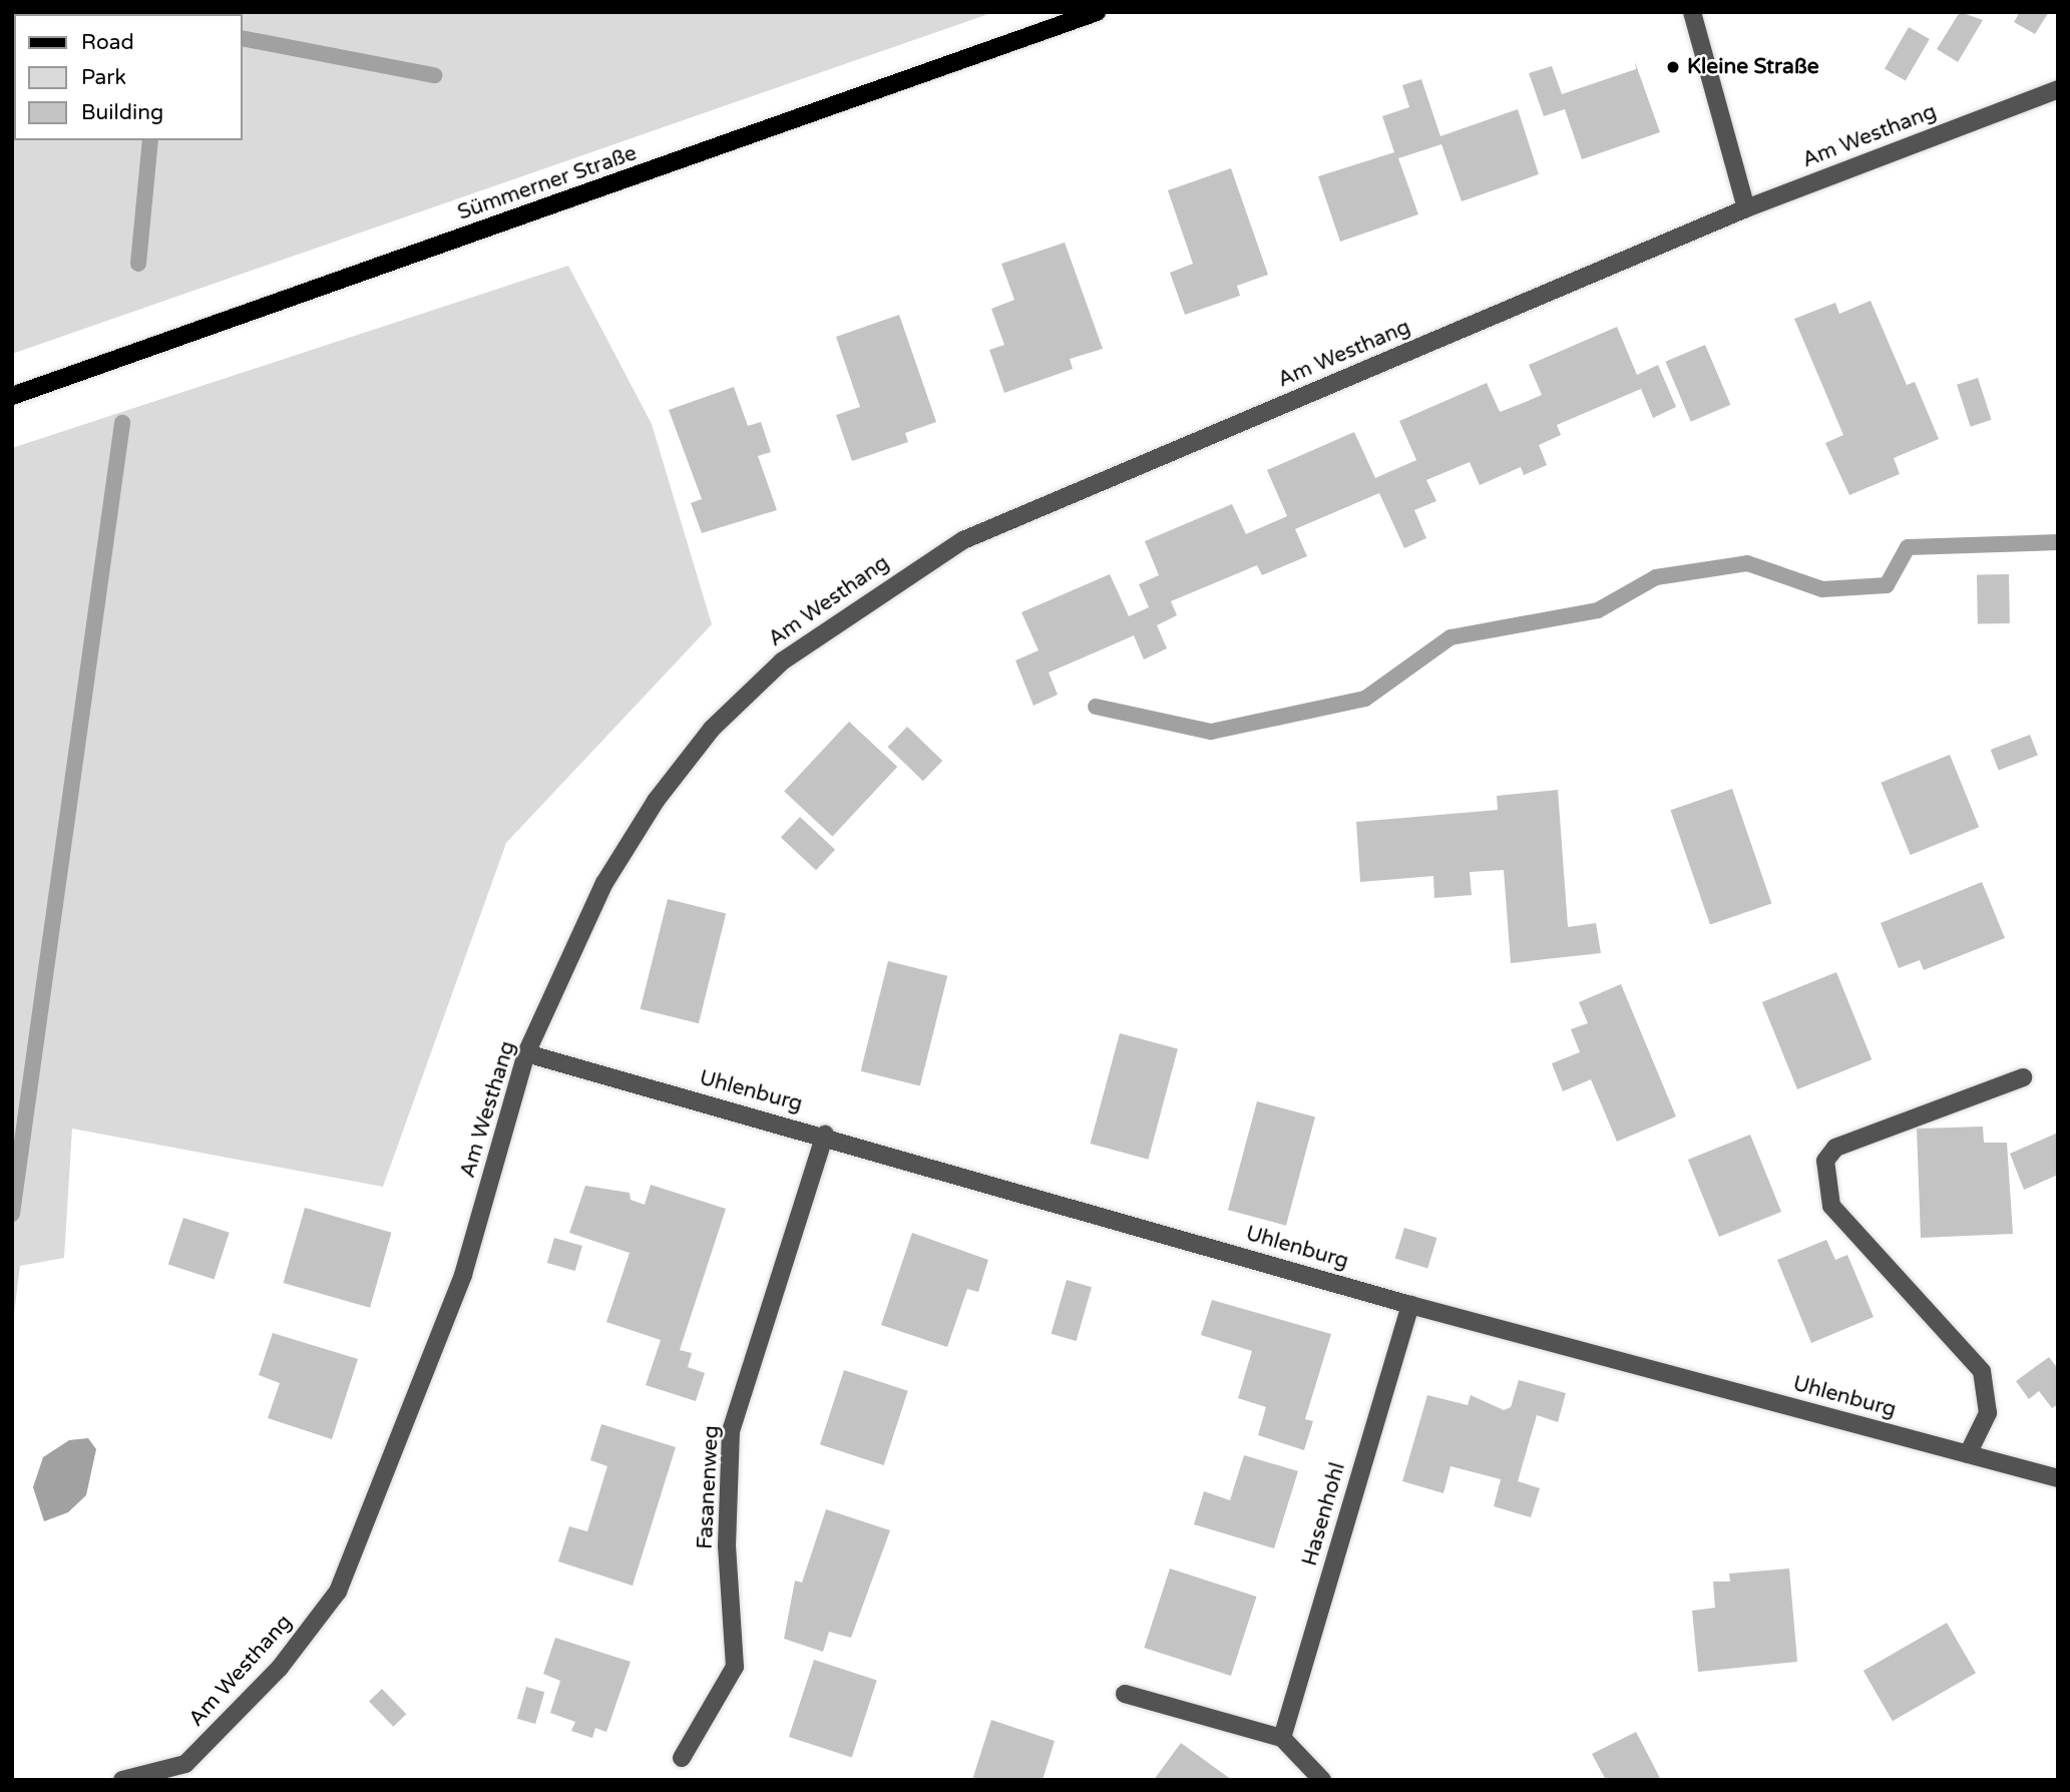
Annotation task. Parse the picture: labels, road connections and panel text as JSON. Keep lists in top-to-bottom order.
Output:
{
  "streets": {
    "main road": ["Sümmerner Straße"],
    "street": [
      "Am Westhang",
      "Uhlenburg",
      "Fasanenweg",
      "Hasenhohl"
    ]
  },
  "crossings": [
    ["Am Westhang", "Uhlenburg"],
    ["Uhlenburg", "Fasanenweg"],
    ["Uhlenburg", "Hasenhohl"]
  ],
  "places": ["Kleine Straße"],
  "legend": ["Road", "Park", "Building"]
}
